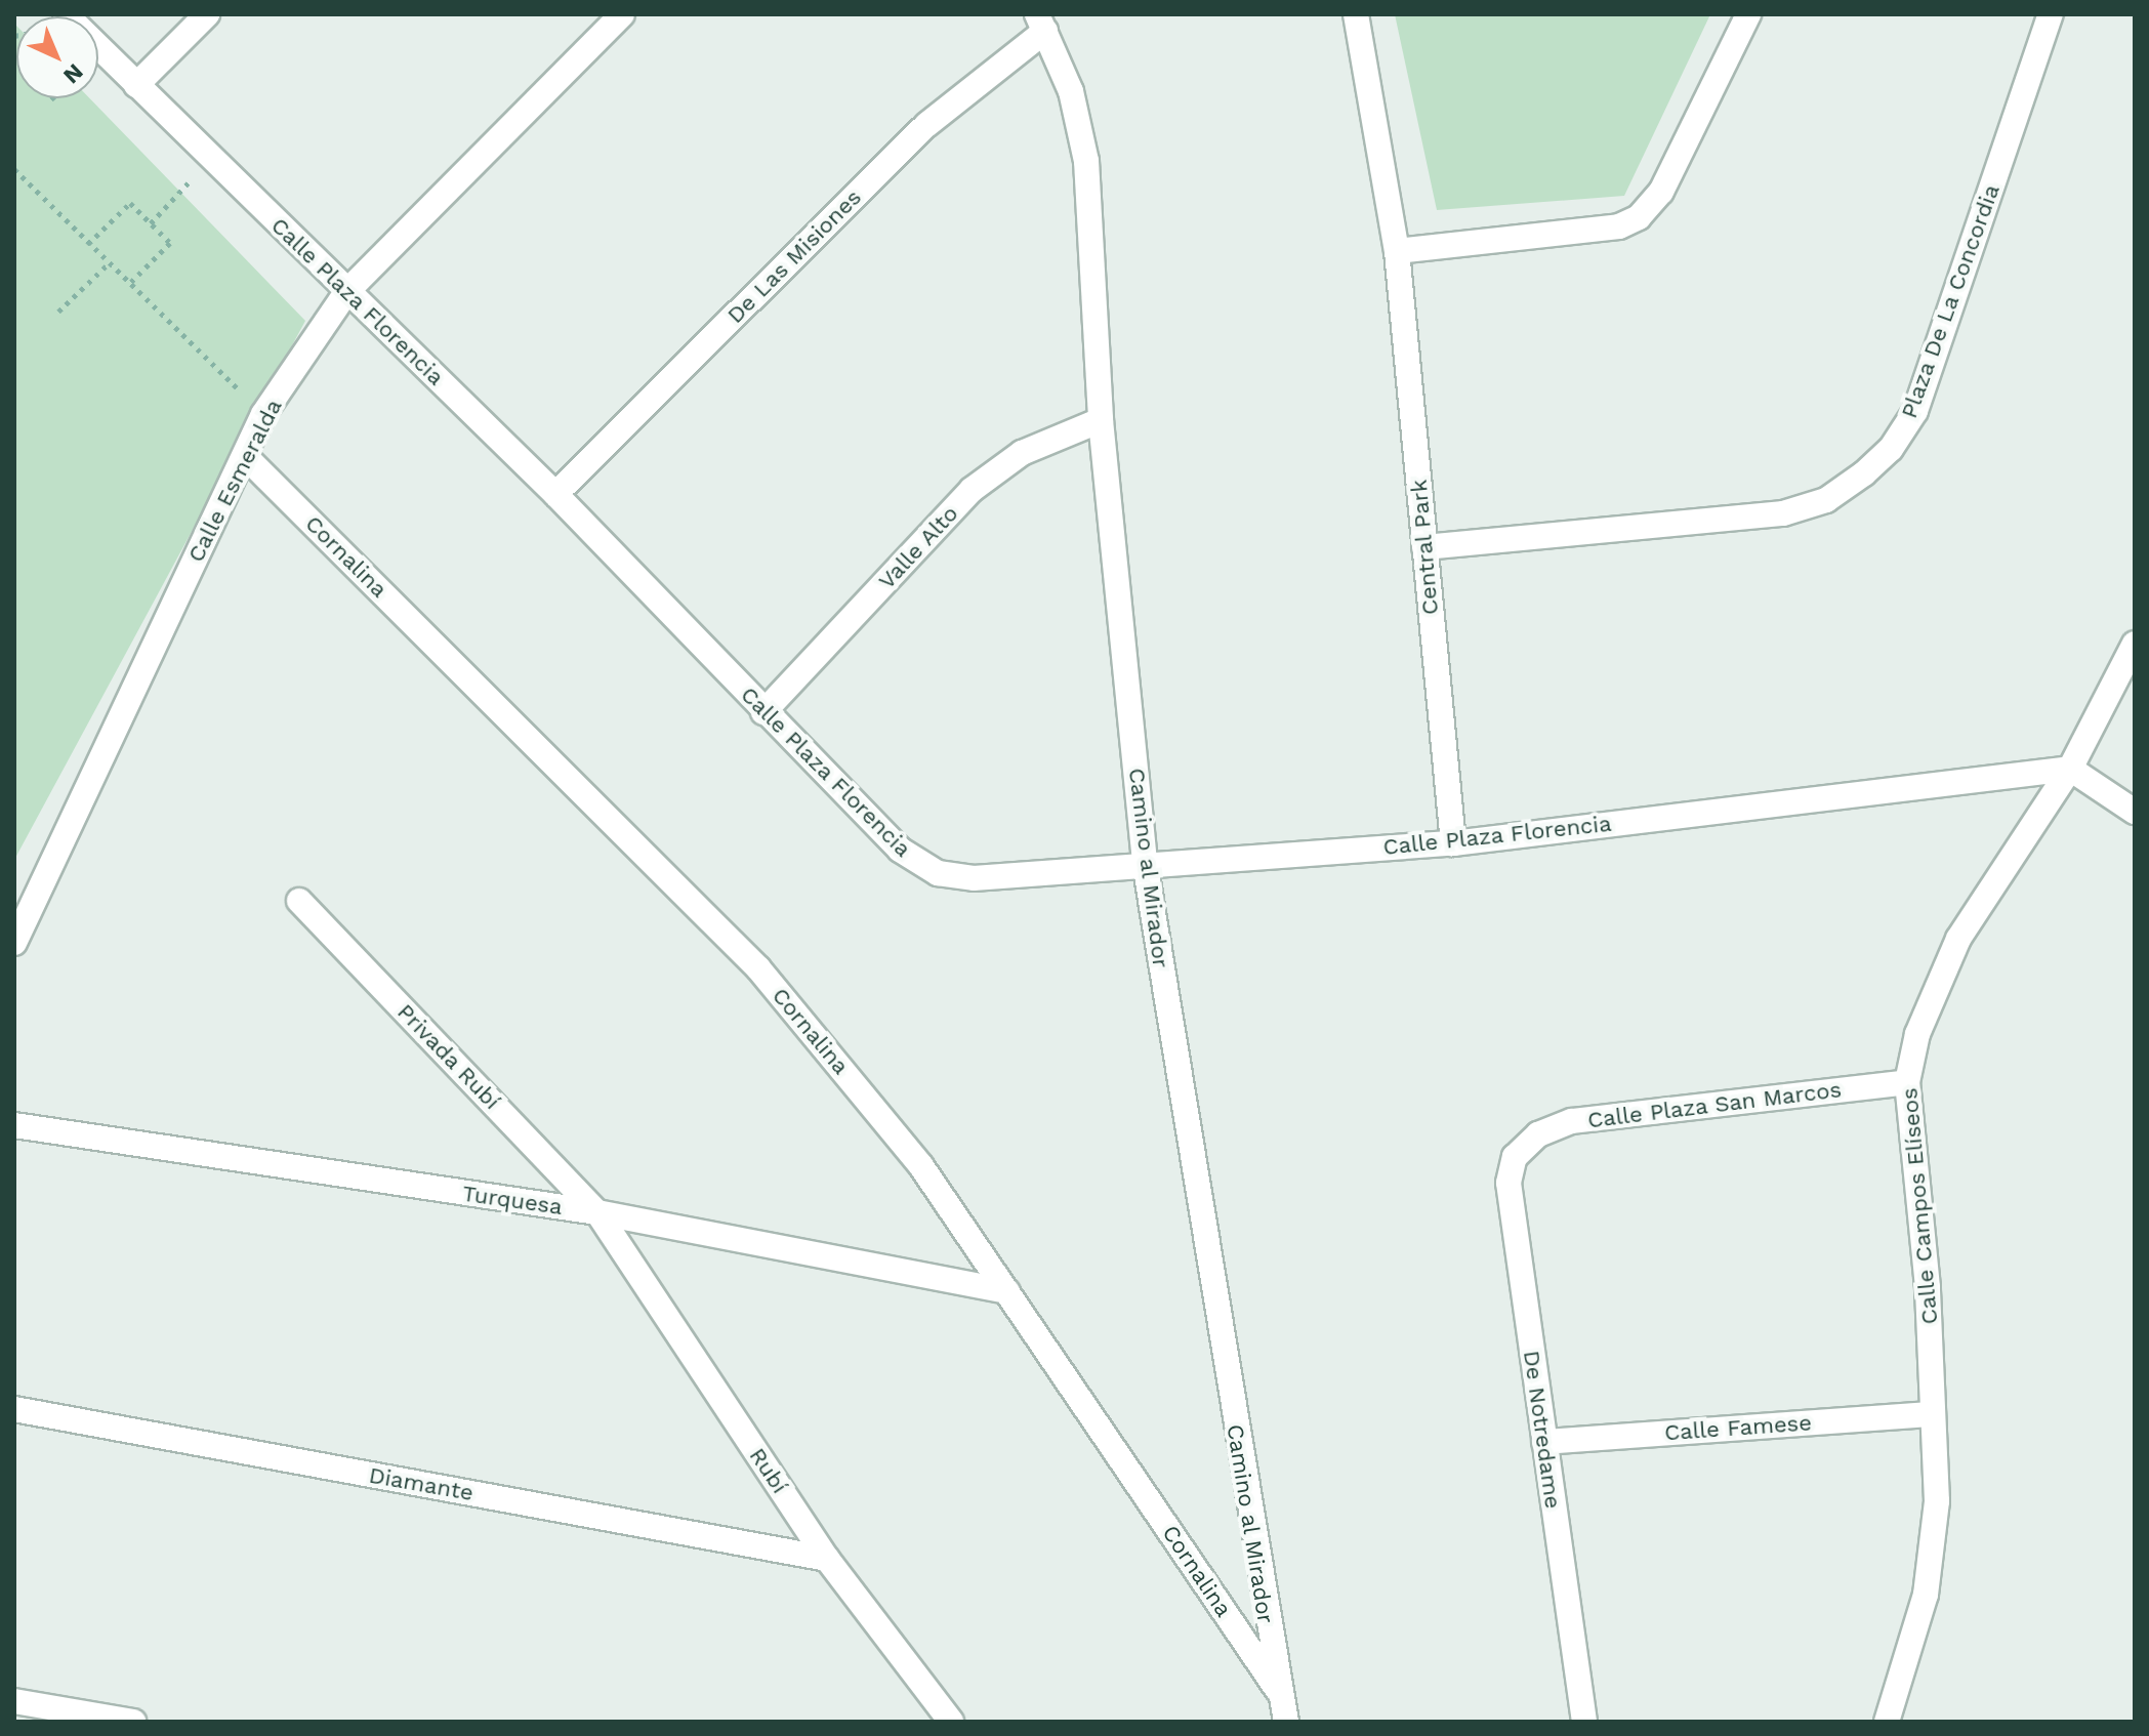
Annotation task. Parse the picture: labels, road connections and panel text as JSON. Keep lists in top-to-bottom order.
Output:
{
  "streets": {
    "street": [
      "De Las Misiones",
      "Calle Plaza Florencia",
      "Plaza De La Concordia",
      "Calle Esmeralda",
      "Valle Alto",
      "Central Park",
      "Cornalina",
      "Camino al Mirador",
      "Privada Rubí",
      "Calle Plaza San Marcos",
      "Turquesa",
      "Calle Campos Elíseos",
      "Calle Famese",
      "De Notredame",
      "Rubí",
      "Diamante"
    ]
  },
  "crossings": [
    ["De Las Misiones", "Calle Plaza Florencia"],
    ["De Las Misiones", "Camino al Mirador"],
    ["Calle Plaza Florencia", "Calle Esmeralda"],
    ["Calle Plaza Florencia", "Valle Alto"],
    ["Calle Plaza Florencia", "Central Park"],
    ["Calle Plaza Florencia", "Camino al Mirador"],
    ["Calle Plaza Florencia", "Calle Campos Elíseos"],
    ["Plaza De La Concordia", "Central Park"],
    ["Calle Esmeralda", "Cornalina"],
    ["Valle Alto", "Camino al Mirador"],
    ["Cornalina", "Camino al Mirador"],
    ["Cornalina", "Turquesa"],
    ["Privada Rubí", "Turquesa"],
    ["Privada Rubí", "Rubí"],
    ["Calle Plaza San Marcos", "Calle Campos Elíseos"],
    ["Calle Plaza San Marcos", "De Notredame"],
    ["Turquesa", "Rubí"],
    ["Calle Campos Elíseos", "Calle Famese"],
    ["Calle Famese", "De Notredame"],
    ["Rubí", "Diamante"]
  ],
  "north": "bottom right"
}
